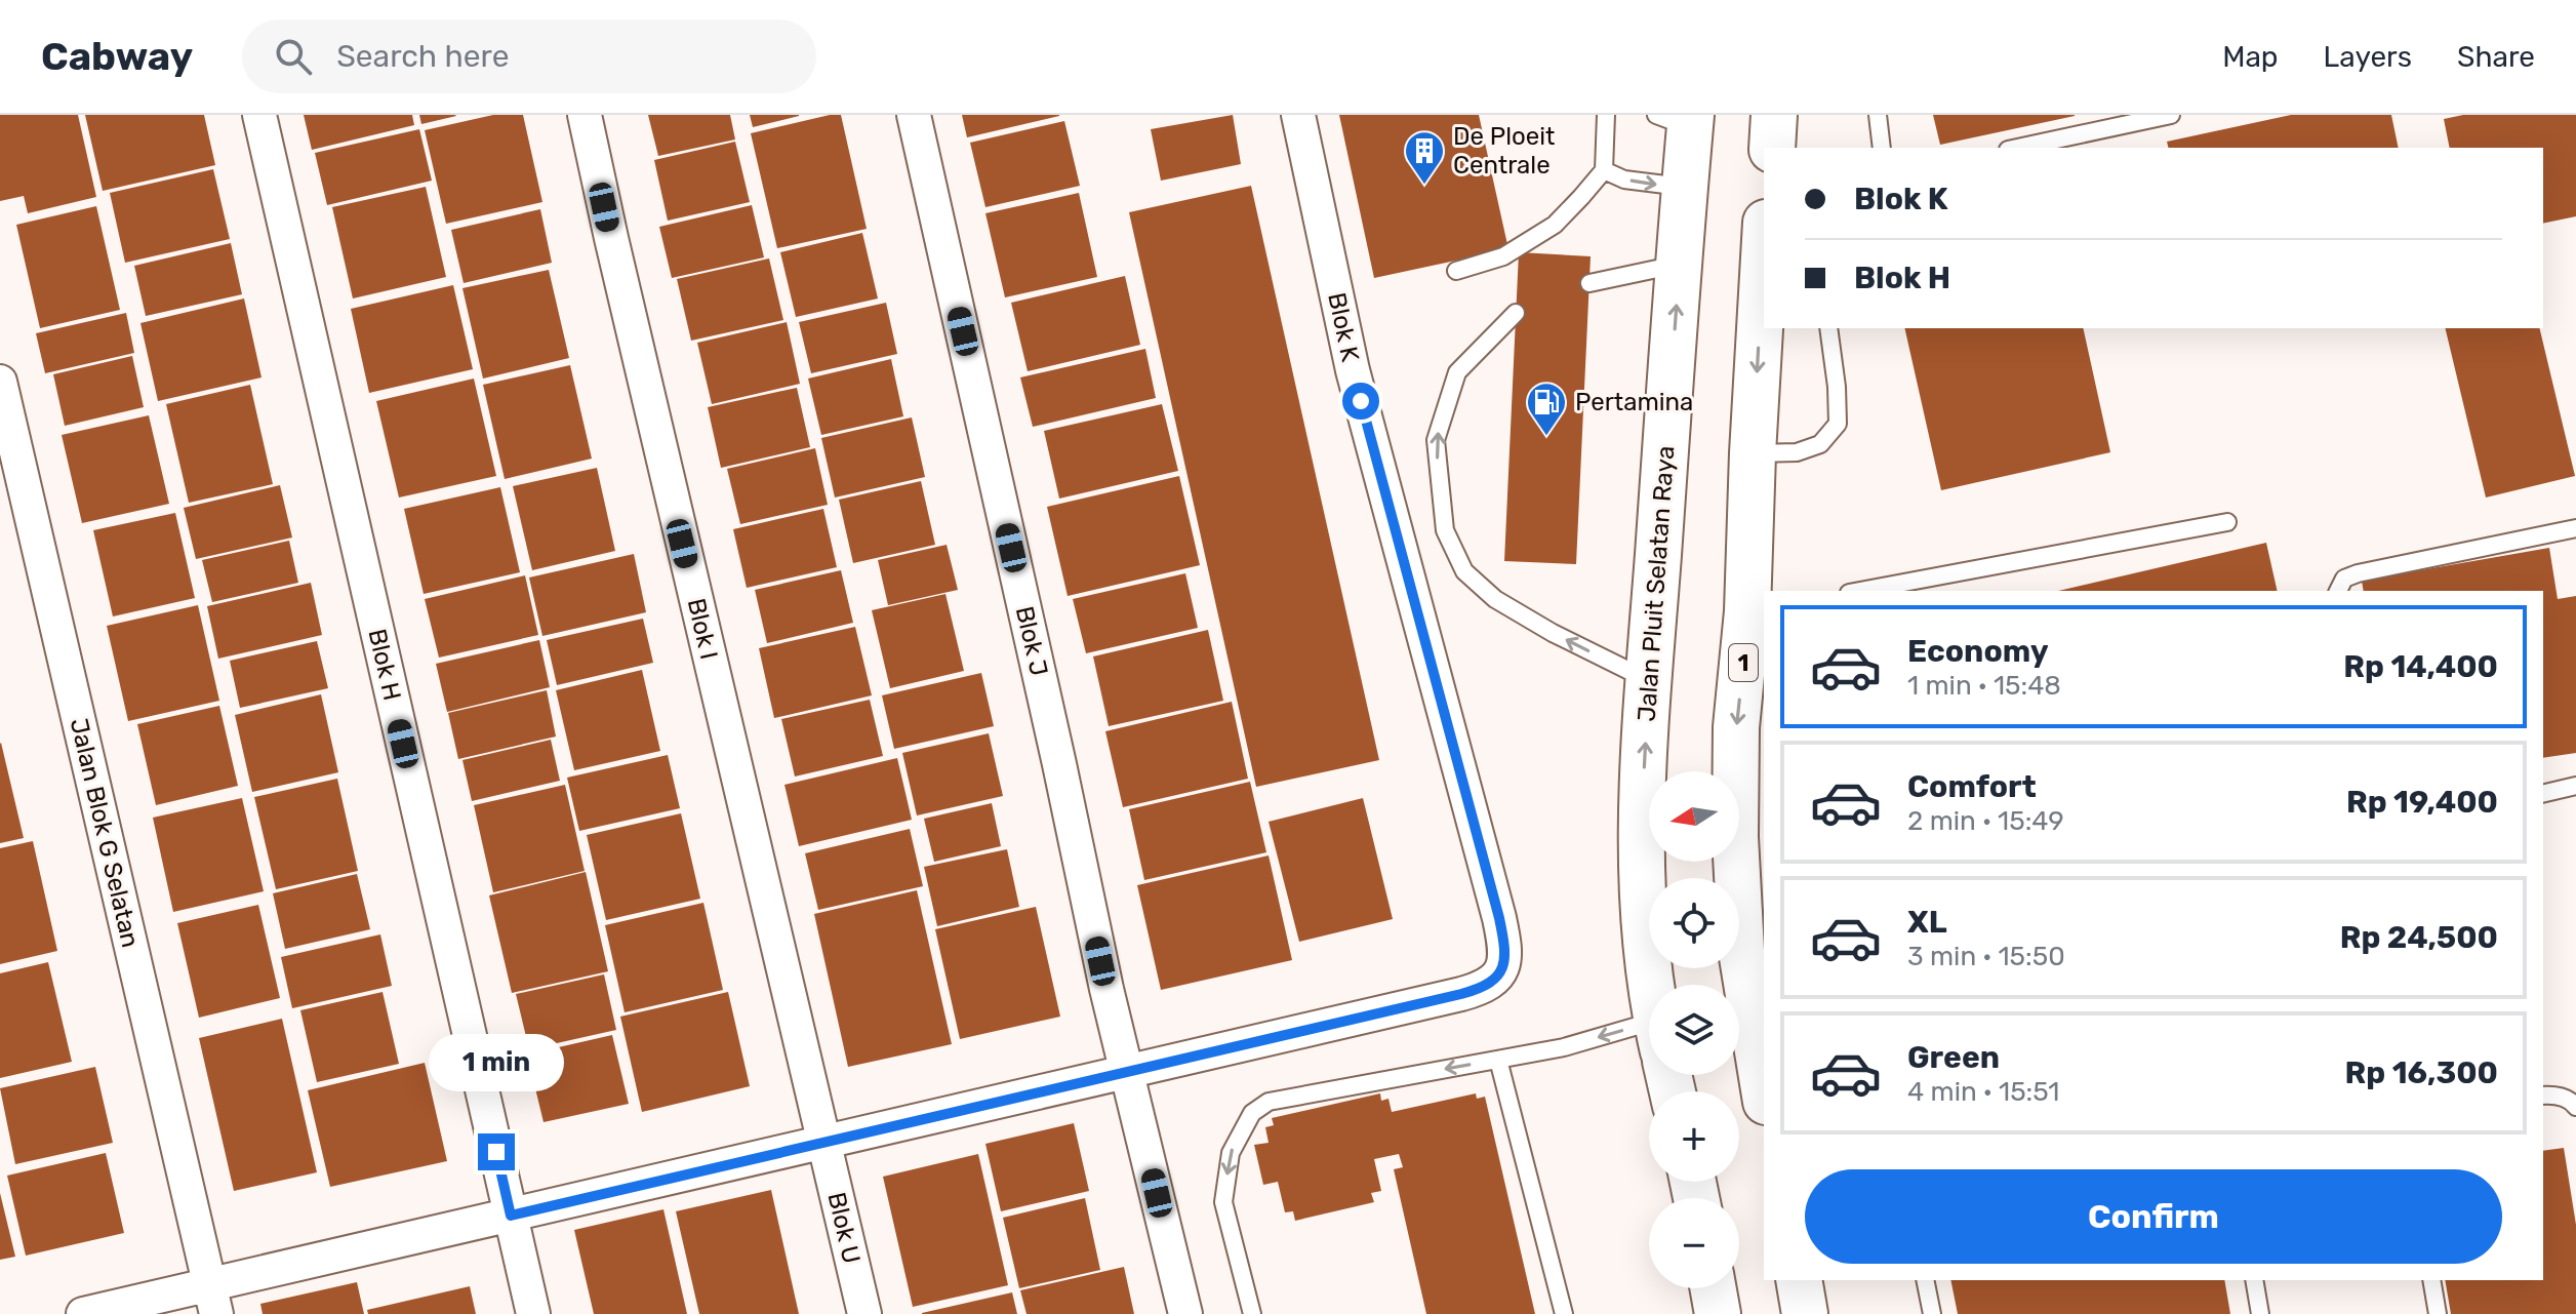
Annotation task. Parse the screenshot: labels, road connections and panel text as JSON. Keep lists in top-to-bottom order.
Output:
{
  "streets": {
    "highway": ["Jalan Pluit Selatan Raya", "1"],
    "street": [
      "Blok K",
      "Blok I",
      "Blok J",
      "Blok H",
      "Jalan Blok G Selatan",
      "Blok U"
    ]
  },
  "crossings": [
    ["Blok K", "Blok J"],
    ["Blok I", "Blok U"]
  ],
  "places": {
    "building": ["De Ploeit Centrale"],
    "fuel station": ["Pertamina"]
  },
  "north": "left",
  "page": {
    "header": "Cabway",
    "search": "Search here",
    "nav": ["Map", "Layers", "Share"],
    "banner": ["Blok K", "Blok H"],
    "list": [
      {
        "name": "Economy",
        "note": "1 min · 15:48",
        "value": "Rp 14,400"
      },
      {
        "name": "Comfort",
        "note": "2 min · 15:49",
        "value": "Rp 19,400"
      },
      {
        "name": "XL",
        "note": "3 min · 15:50",
        "value": "Rp 24,500"
      },
      {
        "name": "Green",
        "note": "4 min · 15:51",
        "value": "Rp 16,300"
      }
    ],
    "map_buttons": ["+", "−"],
    "bubble": "1 min",
    "buttons": "Confirm"
  }
}
